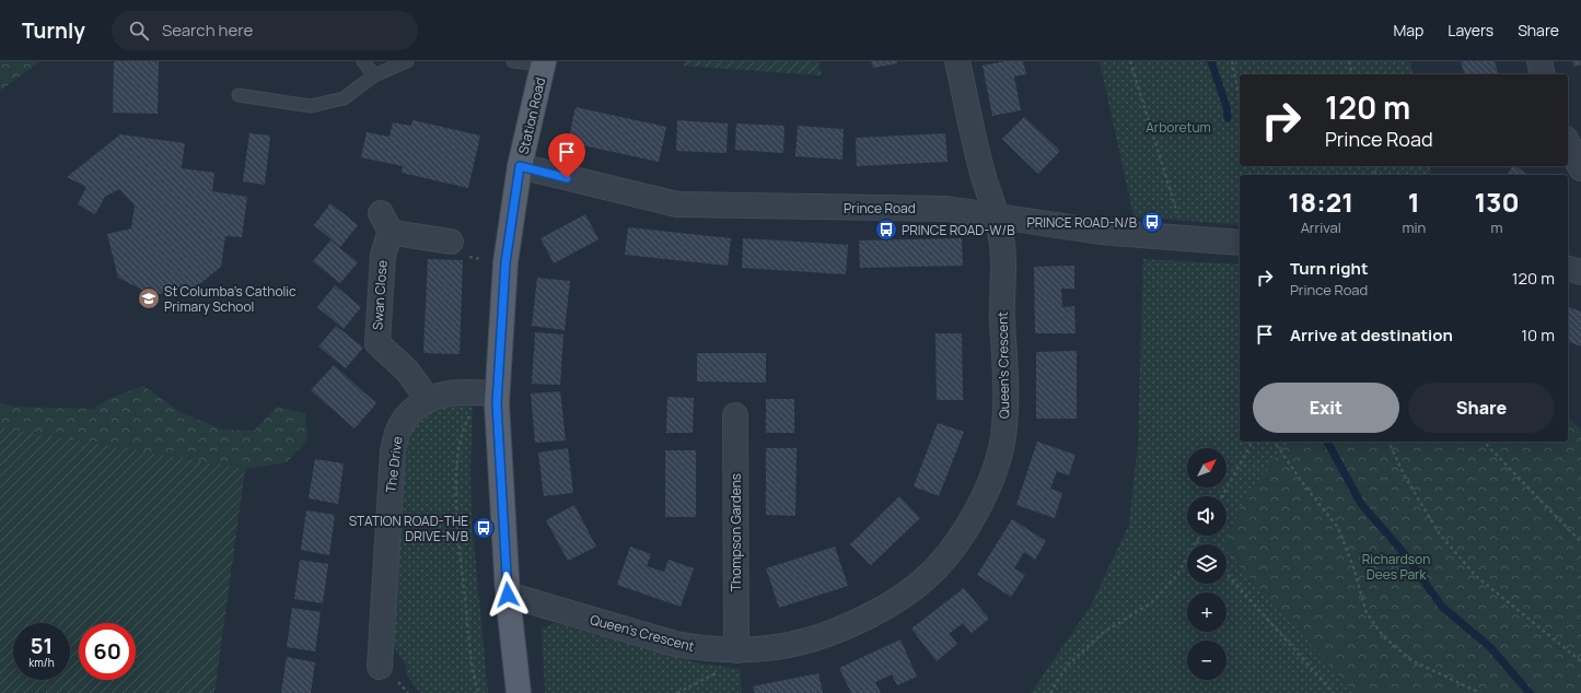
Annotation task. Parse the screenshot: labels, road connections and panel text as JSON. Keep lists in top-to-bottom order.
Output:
{
  "streets": {
    "main road": ["Station Road"],
    "street": [
      "Prince Road",
      "Swan Close",
      "Queen's Crescent",
      "The Drive",
      "Thompson Gardens"
    ]
  },
  "crossings": [
    ["Station Road", "Prince Road"],
    ["Station Road", "Queen's Crescent"],
    ["Station Road", "The Drive"],
    ["Prince Road", "Queen's Crescent"],
    ["Swan Close", "The Drive"],
    ["Queen's Crescent", "Thompson Gardens"]
  ],
  "parks": ["Arboretum", "Richardson Dees Park"],
  "places": {
    "bus stop": ["PRINCE ROAD-N/B", "PRINCE ROAD-W/B", "STATION ROAD-THE DRIVE-N/B"],
    "school or university": ["St Columba's Catholic Primary School"]
  },
  "north": "top right",
  "page": {
    "header": "Turnly",
    "search": "Search here",
    "nav": ["Map", "Layers", "Share"],
    "turn": ["120 m", "Prince Road"],
    "eta": [
      "18:21",
      "Arrival",
      "1",
      "min",
      "130",
      "m"
    ],
    "list": [
      {
        "name": "Turn right",
        "note": "Prince Road",
        "value": "120 m"
      },
      {
        "name": "Arrive at destination",
        "value": "10 m"
      }
    ],
    "buttons": ["Exit", "Share"],
    "map_buttons": ["+", "−"],
    "speed": "51 km/h",
    "limit": "60"
  }
}
